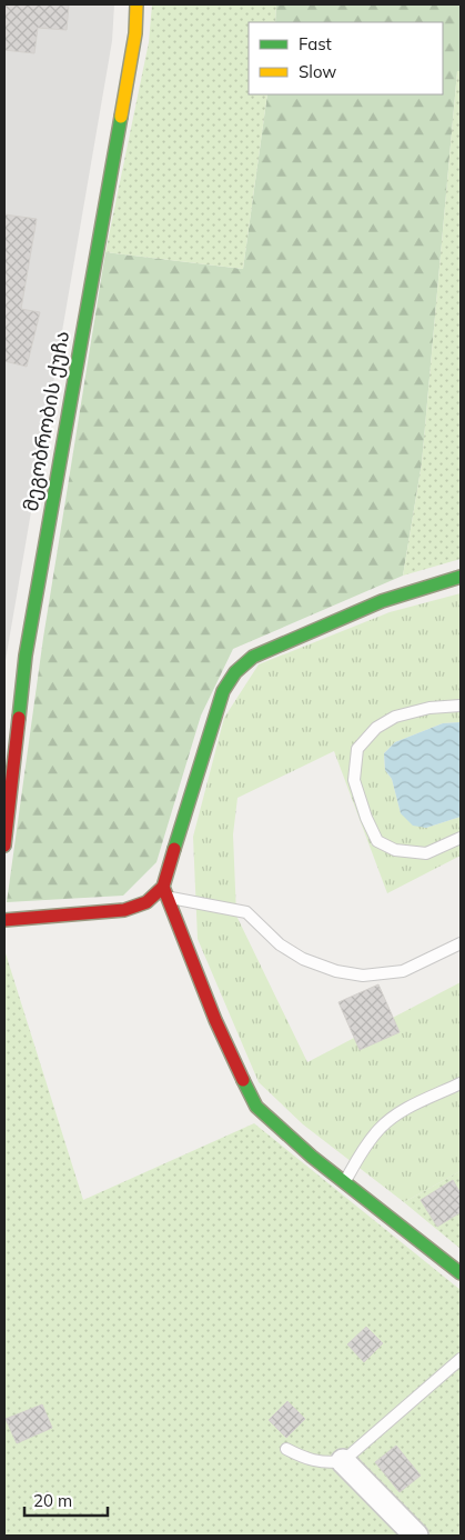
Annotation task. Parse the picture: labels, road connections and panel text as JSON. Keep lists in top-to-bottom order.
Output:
{
  "streets": {
    "street": ["მეგობრობის ქუჩა"]
  },
  "legend": ["Fast", "Slow"],
  "scale_bar": "20 m"
}
